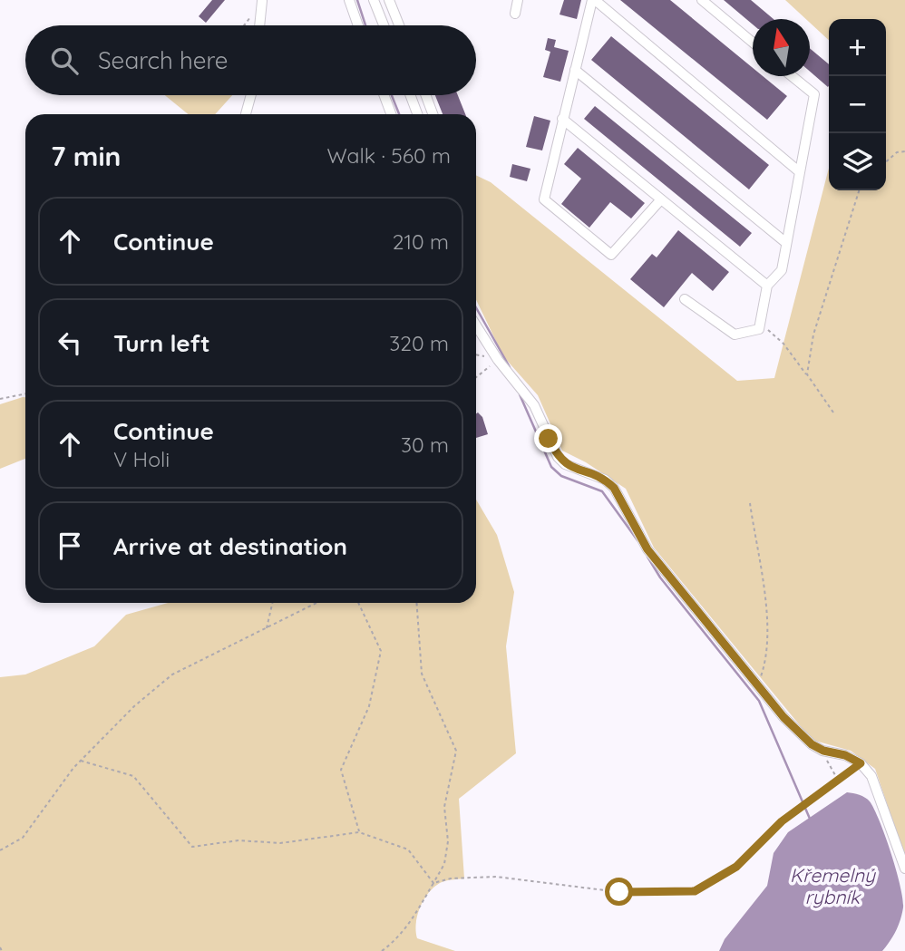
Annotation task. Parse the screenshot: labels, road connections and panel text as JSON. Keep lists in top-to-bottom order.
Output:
{
  "water": ["Křemelný rybník"],
  "north": "top",
  "page": {
    "map_buttons": ["+", "−"],
    "search": "Search here",
    "heading": ["7 min", "Walk · 560 m"],
    "list": [
      ["Continue", "210 m"],
      ["Turn left", "320 m"],
      ["Continue", "V Holi", "30 m"],
      "Arrive at destination"
    ]
  }
}
